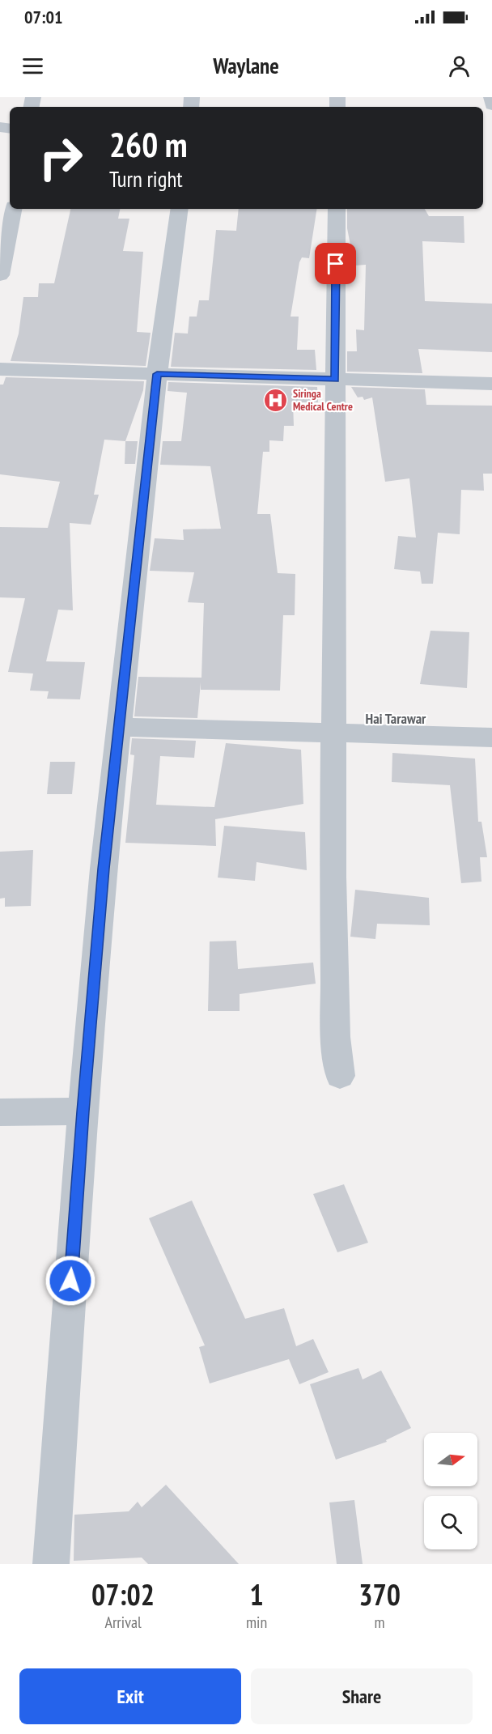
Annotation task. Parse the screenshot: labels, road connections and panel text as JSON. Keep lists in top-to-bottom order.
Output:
{
  "districts": ["Hai Tarawar"],
  "places": {
    "hospital": ["Siringa Medical Centre"]
  },
  "north": "right",
  "page": {
    "status": "07:01",
    "header": "Waylane",
    "turn": ["260 m", "Turn right"],
    "eta": [
      "07:02",
      "Arrival",
      "1",
      "min",
      "370",
      "m"
    ],
    "buttons": ["Exit", "Share"]
  }
}
